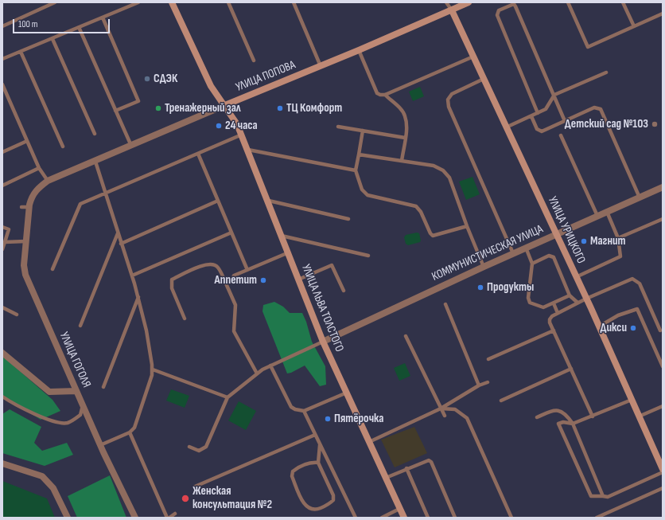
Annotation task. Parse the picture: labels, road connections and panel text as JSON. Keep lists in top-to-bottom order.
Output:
{
  "streets": {
    "street": [
      "УЛИЦА ПОПОВА",
      "УЛИЦА УРИЦКОГО",
      "КОММУНИСТИЧЕСКАЯ УЛИЦА",
      "УЛИЦА ЛЬВА ТОЛСТОГО",
      "УЛИЦА ГОГОЛЯ"
    ]
  },
  "crossings": [
    ["УЛИЦА ПОПОВА", "УЛИЦА УРИЦКОГО"],
    ["УЛИЦА ПОПОВА", "УЛИЦА ЛЬВА ТОЛСТОГО"],
    ["УЛИЦА ПОПОВА", "УЛИЦА ГОГОЛЯ"],
    ["УЛИЦА УРИЦКОГО", "КОММУНИСТИЧЕСКАЯ УЛИЦА"],
    ["КОММУНИСТИЧЕСКАЯ УЛИЦА", "УЛИЦА ЛЬВА ТОЛСТОГО"]
  ],
  "places": [
    "СДЭК",
    "Тренажерный зал",
    "ТЦ Комфорт",
    "Детский сад №103",
    "24 часа",
    "Магнит",
    "Аппетит",
    "Продукты",
    "Дикси",
    "Пятёрочка",
    "Женская консультация №2"
  ],
  "scale_bar": "100 m"
}
